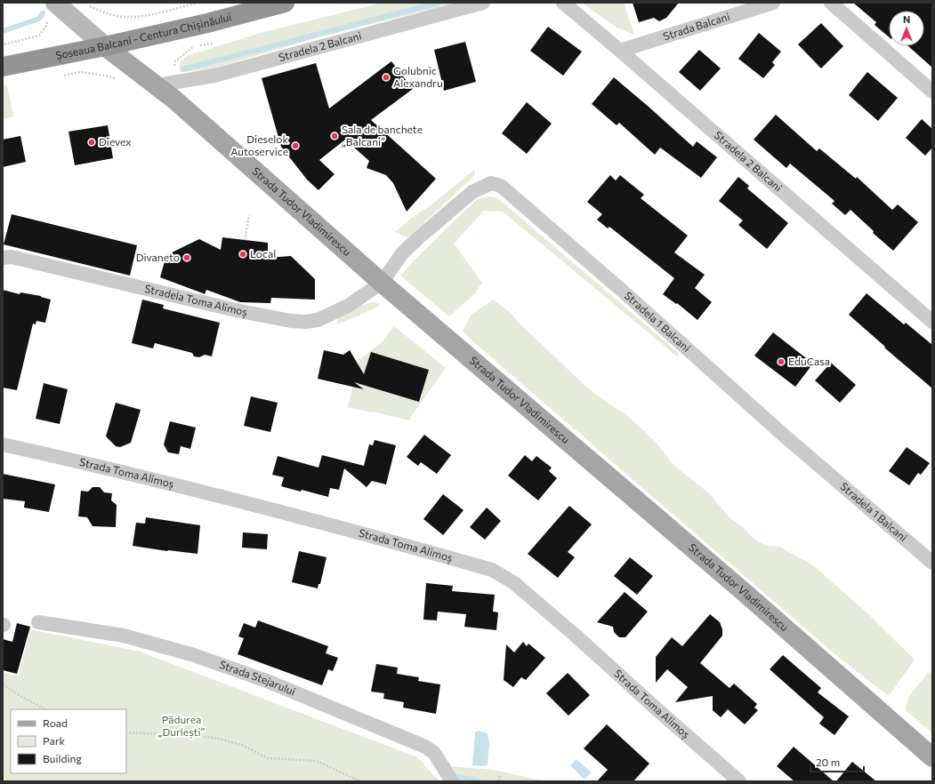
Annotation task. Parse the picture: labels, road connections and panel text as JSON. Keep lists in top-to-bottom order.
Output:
{
  "streets": {
    "highway": ["Șoseaua Balcani - Centura Chișinăului"],
    "main road": ["Strada Tudor Vladimirescu"],
    "street": [
      "Strada Balcani",
      "Stradela 2 Balcani",
      "Stradela Toma Alimoș",
      "Stradela 1 Balcani",
      "Strada Toma Alimoș",
      "Strada Stejarului"
    ]
  },
  "crossings": [
    ["Strada Balcani", "Stradela 2 Balcani"],
    ["Șoseaua Balcani - Centura Chișinăului", "Strada Tudor Vladimirescu"],
    ["Stradela 2 Balcani", "Strada Tudor Vladimirescu"],
    ["Strada Tudor Vladimirescu", "Stradela Toma Alimoș"],
    ["Strada Tudor Vladimirescu", "Stradela 1 Balcani"],
    ["Stradela Toma Alimoș", "Stradela 1 Balcani"]
  ],
  "parks": ["Pădurea „Durlești”"],
  "places": [
    "Golubnic Alexandru",
    "Sala de banchete „Balcani”",
    "Dievex",
    "Dieselok Autoservice",
    "Local",
    "Divaneto",
    "EduCasa"
  ],
  "legend": ["Road", "Park", "Building"],
  "scale_bar": "20 m",
  "north": "top"
}
